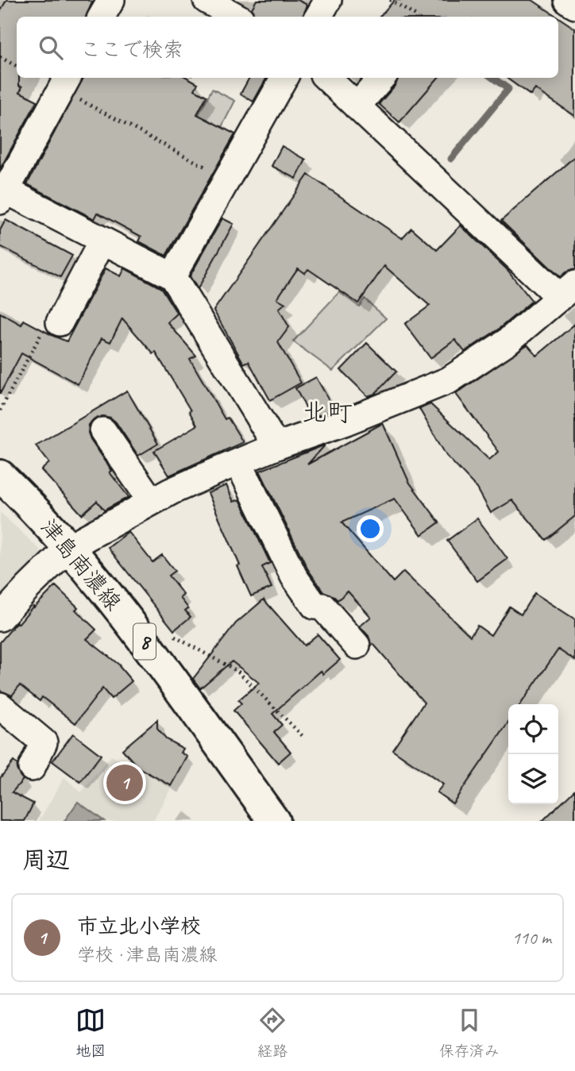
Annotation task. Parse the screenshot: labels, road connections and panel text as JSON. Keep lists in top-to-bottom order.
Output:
{
  "streets": {
    "main road": ["津島南濃線", "8"]
  },
  "districts": ["北町"],
  "page": {
    "search": "ここで検索",
    "pins": "1",
    "heading": "周辺",
    "list": [
      {
        "mark": "1",
        "name": "市立北小学校",
        "note": "学校 · 津島南濃線",
        "value": "110 m"
      }
    ],
    "nav": ["地図", "経路", "保存済み"]
  }
}
